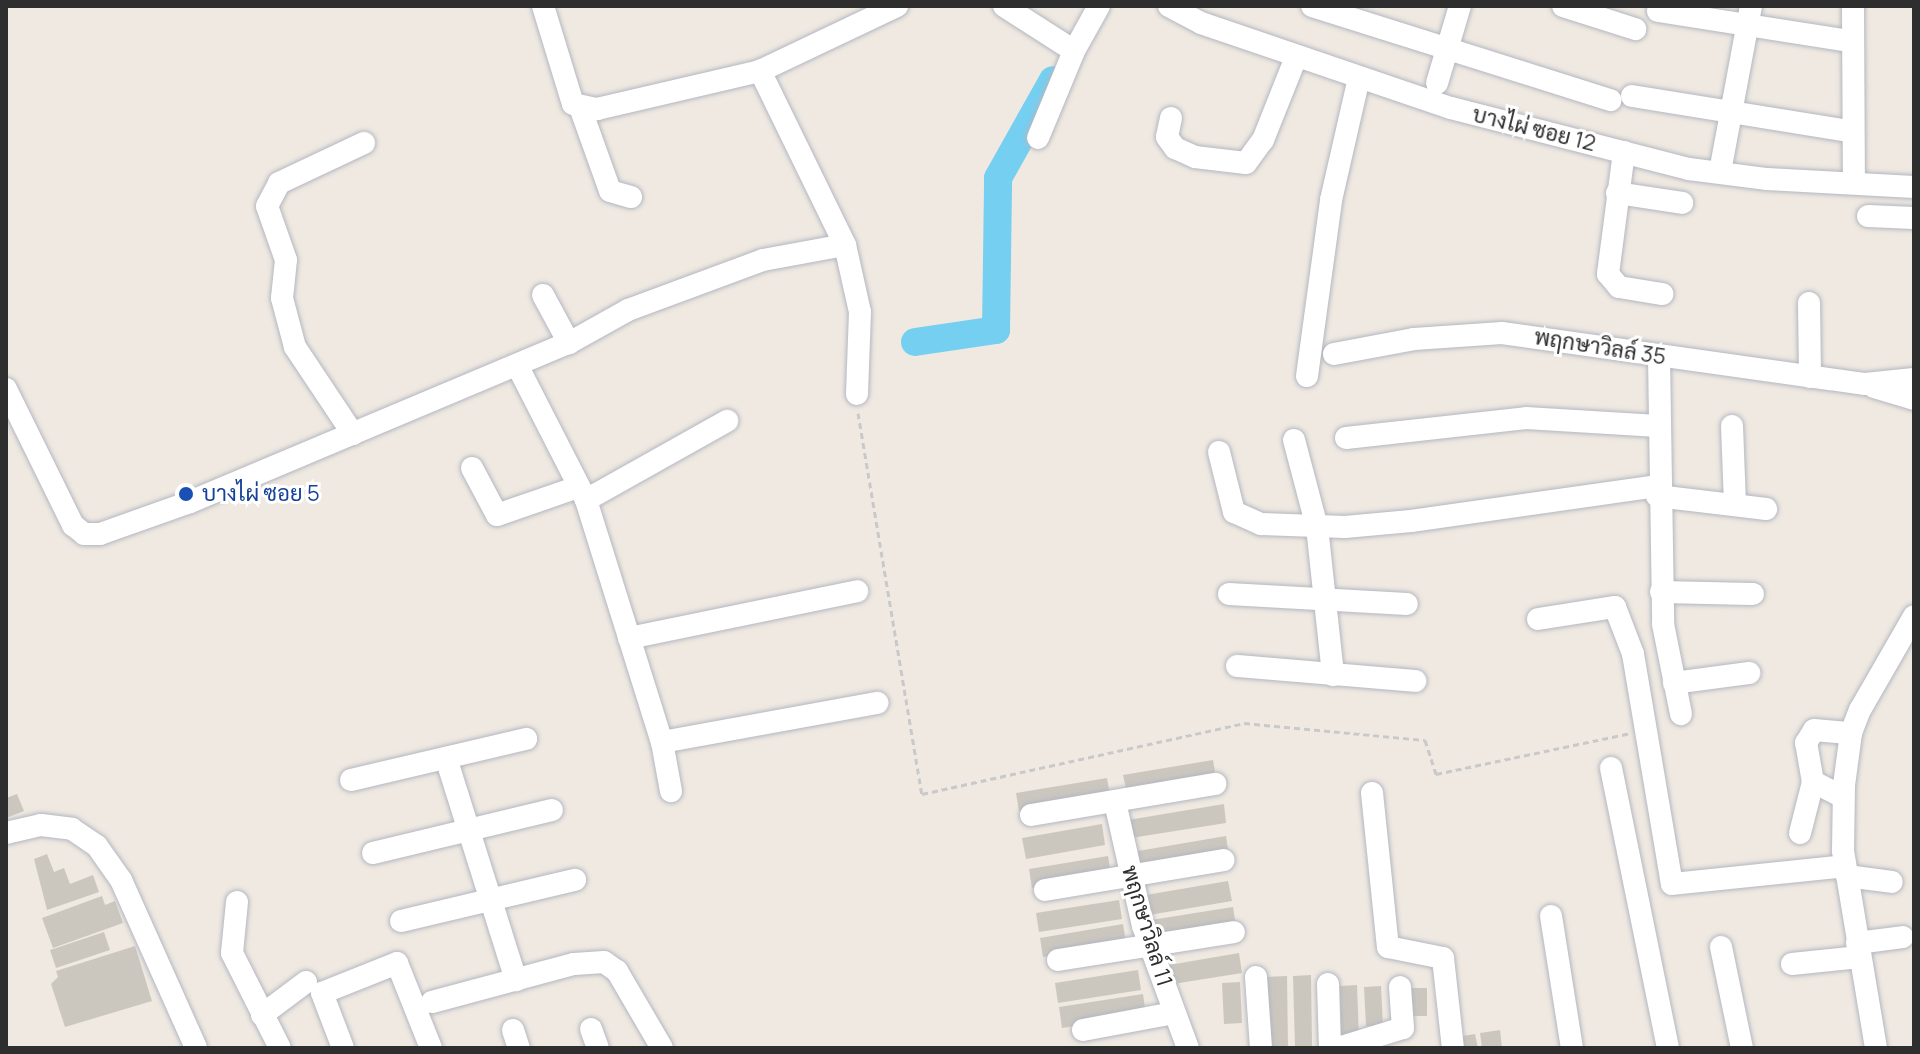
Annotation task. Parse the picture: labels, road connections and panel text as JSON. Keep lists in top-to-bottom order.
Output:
{
  "streets": {
    "street": ["บางไผ่ ซอย 12", "พฤกษาวิลล์ 35", "พฤกษาวิลล์ 11"]
  },
  "places": ["บางไผ่ ซอย 5"]
}
